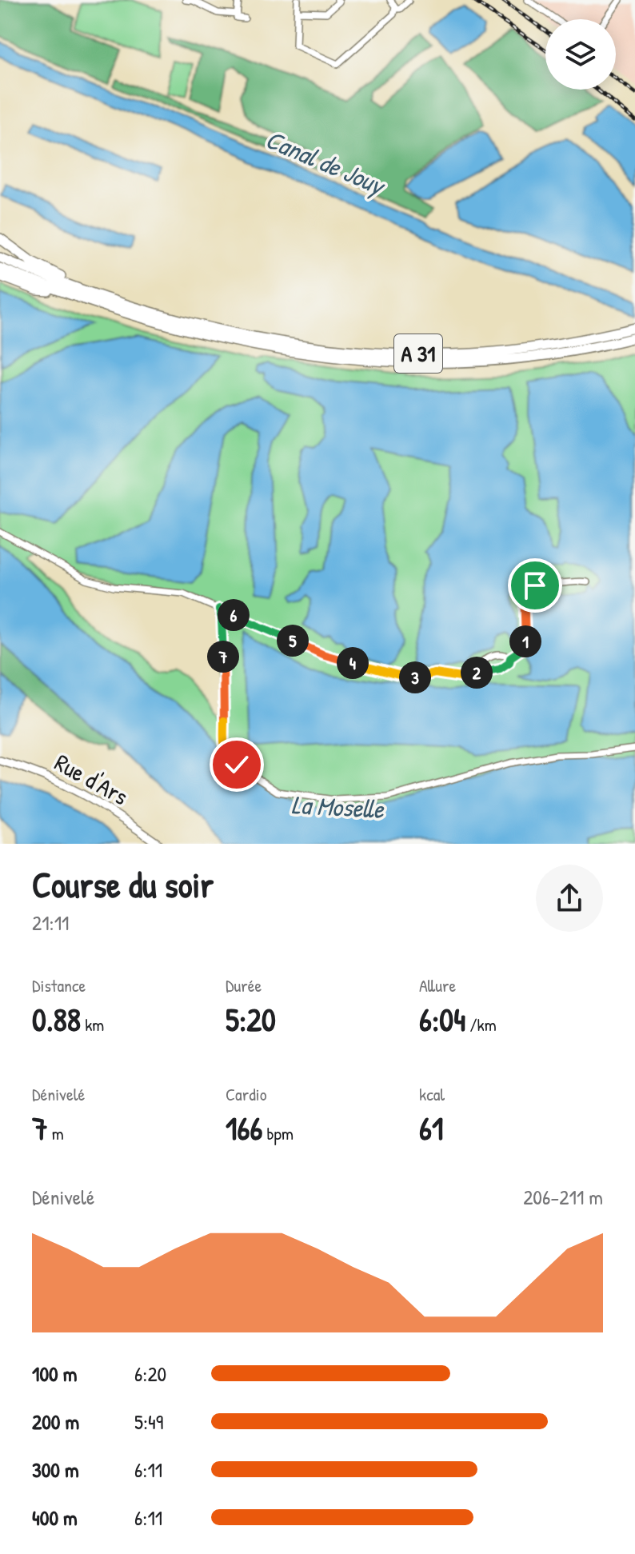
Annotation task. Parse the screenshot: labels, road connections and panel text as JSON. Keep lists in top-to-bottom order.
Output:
{
  "streets": {
    "highway": ["A 31"],
    "main road": ["Rue d'Ars"]
  },
  "water": ["Canal de Jouy", "La Moselle"],
  "page": {
    "pins": [
      "6",
      "5",
      "1",
      "7",
      "4",
      "2",
      "3"
    ],
    "heading": ["Course du soir", "21:11"],
    "stats": [
      ["Distance", "0.88 km"],
      ["Durée", "5:20"],
      ["Allure", "6:04 /km"],
      ["Dénivelé", "7 m"],
      ["Cardio", "166 bpm"],
      ["kcal", "61"]
    ],
    "chart": ["Dénivelé", "206–211 m"],
    "list": [
      {
        "name": "100 m",
        "note": "6:20"
      },
      {
        "name": "200 m",
        "note": "5:49"
      },
      {
        "name": "300 m",
        "note": "6:11"
      },
      {
        "name": "400 m",
        "note": "6:11"
      }
    ]
  }
}
